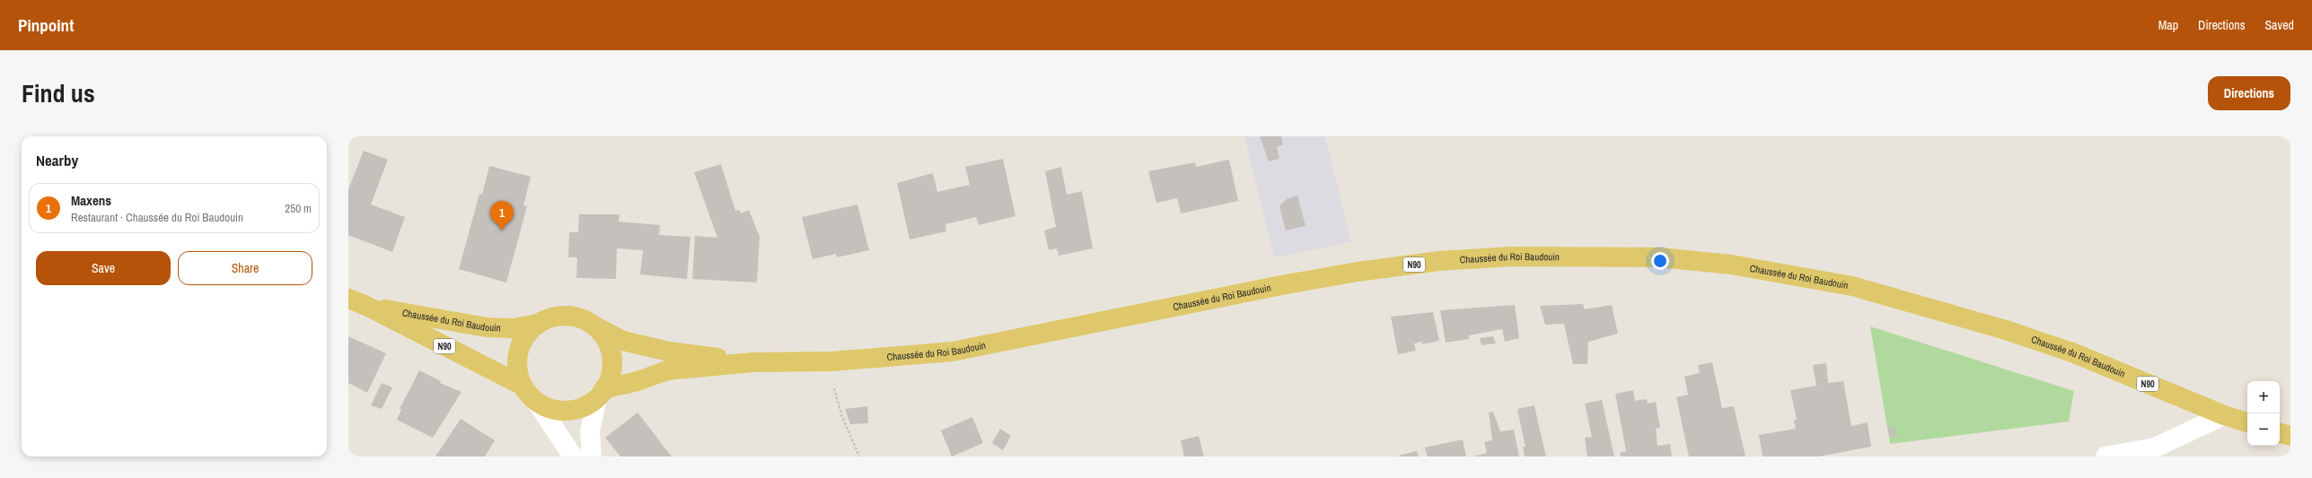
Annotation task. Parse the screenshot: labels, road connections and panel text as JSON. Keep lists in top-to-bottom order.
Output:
{
  "streets": {
    "main road": ["Chaussée du Roi Baudouin", "N90"]
  },
  "page": {
    "header": "Pinpoint",
    "nav": ["Map", "Directions", "Saved"],
    "title": "Find us",
    "buttons": [
      "Directions",
      ["Save", "Share"]
    ],
    "heading": "Nearby",
    "list": [
      {
        "mark": "1",
        "name": "Maxens",
        "note": "Restaurant · Chaussée du Roi Baudouin",
        "value": "250 m"
      }
    ],
    "pins": "1",
    "map_buttons": ["+", "−"]
  }
}
